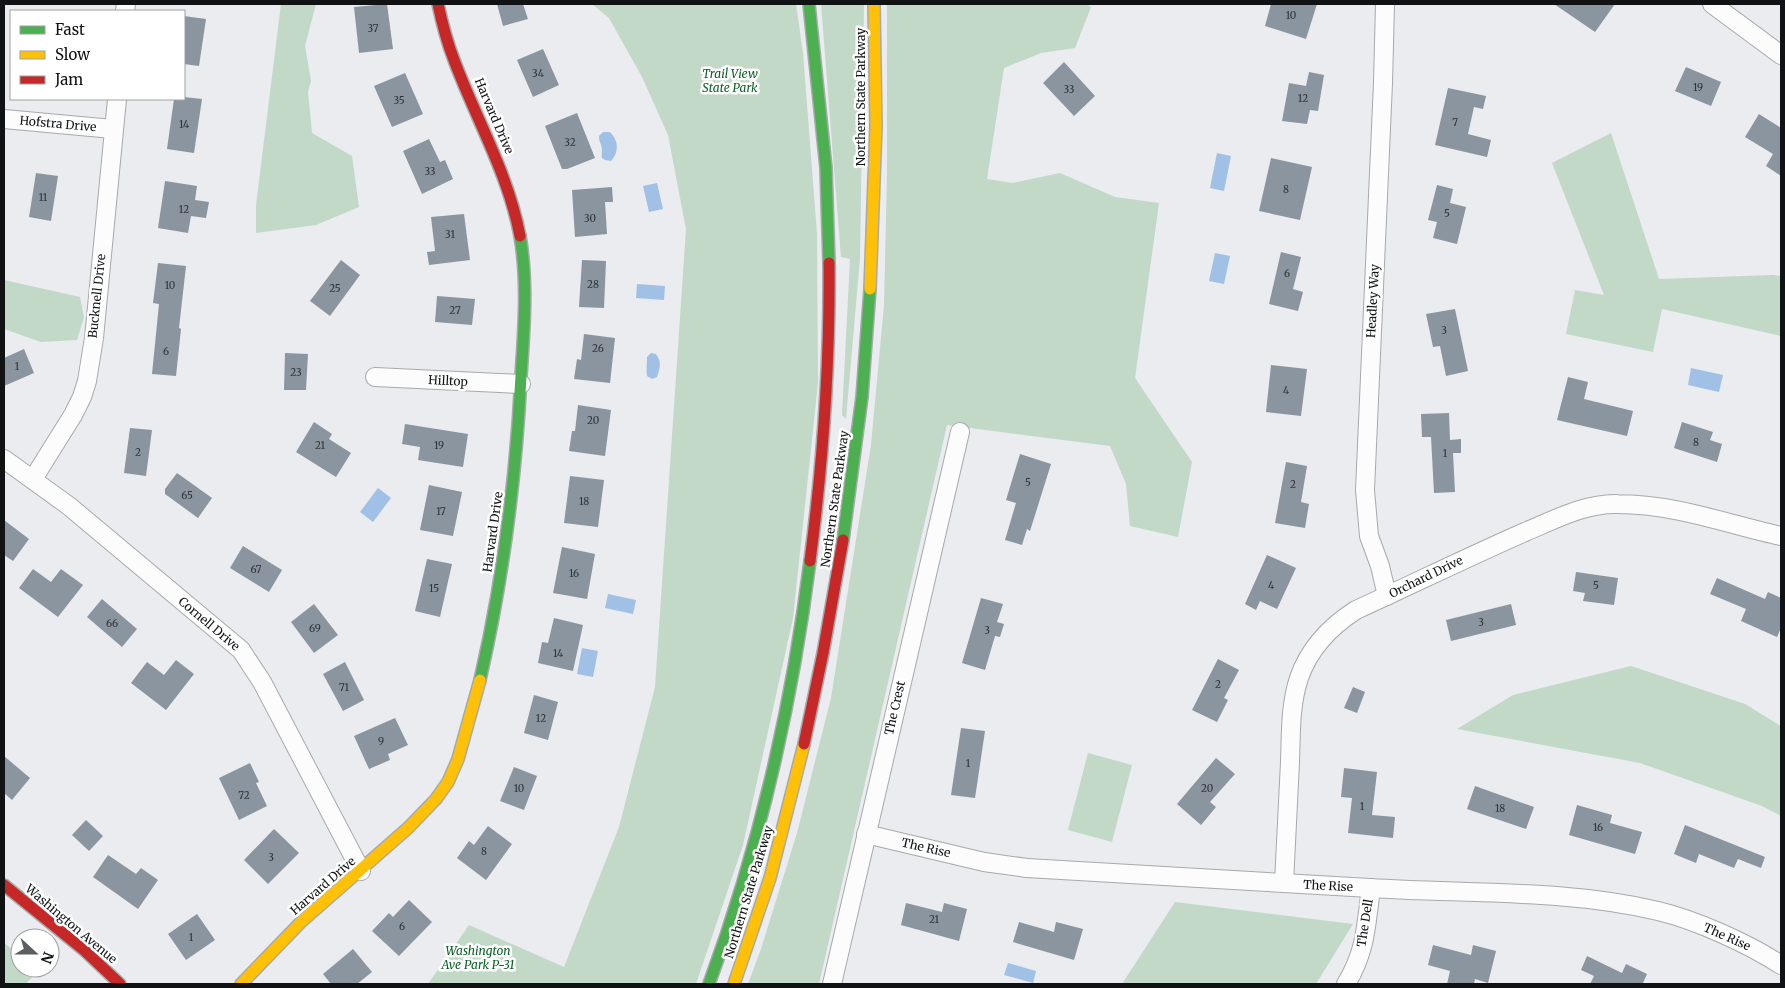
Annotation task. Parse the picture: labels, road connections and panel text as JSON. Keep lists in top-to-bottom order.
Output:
{
  "streets": {
    "main road": ["Northern State Parkway", "Harvard Drive", "Washington Avenue"],
    "street": [
      "Hofstra Drive",
      "Bucknell Drive",
      "Headley Way",
      "Hilltop",
      "Orchard Drive",
      "Cornell Drive",
      "The Crest",
      "The Rise",
      "The Dell"
    ]
  },
  "crossings": [
    ["Harvard Drive", "Hilltop"],
    ["Harvard Drive", "Cornell Drive"],
    ["Hofstra Drive", "Bucknell Drive"],
    ["Bucknell Drive", "Cornell Drive"],
    ["Headley Way", "Orchard Drive"],
    ["Orchard Drive", "The Rise"],
    ["The Crest", "The Rise"],
    ["The Rise", "The Dell"]
  ],
  "parks": ["Trail View State Park", "Washington Ave Park P-31"],
  "house_numbers": [
    "10",
    "37",
    "34",
    "19",
    "33",
    "12",
    "35",
    "7",
    "14",
    "32",
    "33",
    "8",
    "11",
    "12",
    "5",
    "30",
    "31",
    "6",
    "28",
    "10",
    "25",
    "27",
    "3",
    "26",
    "6",
    "1",
    "23",
    "4",
    "20",
    "8",
    "21",
    "19",
    "2",
    "1",
    "5",
    "2",
    "65",
    "18",
    "17",
    "67",
    "16",
    "4",
    "5",
    "15",
    "3",
    "66",
    "69",
    "3",
    "14",
    "2",
    "71",
    "12",
    "9",
    "1",
    "10",
    "20",
    "72",
    "1",
    "18",
    "16",
    "8",
    "3",
    "21",
    "6",
    "1"
  ],
  "legend": ["Fast", "Slow", "Jam"],
  "north": "right"
}
